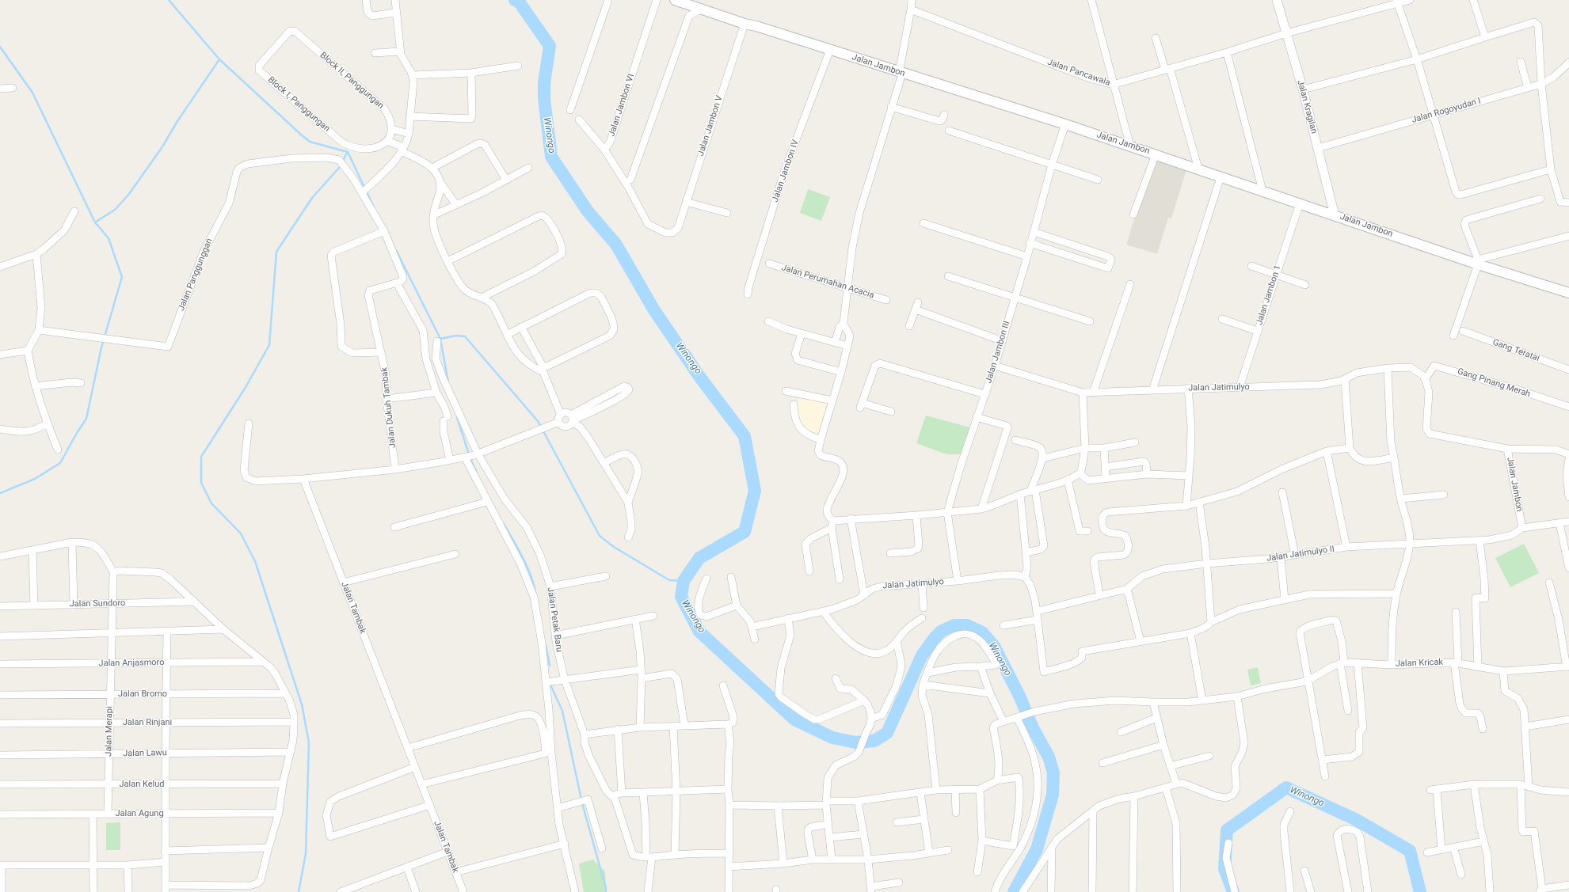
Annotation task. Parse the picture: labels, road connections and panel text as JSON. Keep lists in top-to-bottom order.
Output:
{
  "streets": {
    "main road": ["Jalan Jambon"],
    "street": [
      "Jalan Pancawala",
      "Block II, Panggungan",
      "Block I, Panggungan",
      "Jalan Jambon VI",
      "Jalan Kragilan",
      "Jalan Rogoyudan I",
      "Jalan Jambon V",
      "Jalan Jambon IV",
      "Jalan Panggunggan",
      "Jalan Perumahan Acacia",
      "Jalan Jambon 1",
      "Gang Teratai",
      "Jalan Jambon III",
      "Gang Pinang Merah",
      "Jalan Jatimulyo",
      "Jalan Dukuh Tambak",
      "Jalan Jatimulyo II",
      "Jalan Sundoro",
      "Jalan Tambak",
      "Jalan Petak Baru",
      "Jalan Anjasmoro",
      "Jalan Kricak",
      "Jalan Bromo",
      "Jalan Rinjani",
      "Jalan Merapi",
      "Jalan Lawu",
      "Jalan Kelud",
      "Jalan Agung"
    ]
  },
  "crossings": [
    ["Jalan Jambon", "Jalan Kragilan"],
    ["Jalan Jambon", "Jalan Jambon V"],
    ["Jalan Jambon", "Jalan Jambon IV"],
    ["Jalan Jambon", "Jalan Jambon 1"],
    ["Jalan Jambon", "Jalan Jambon III"],
    ["Jalan Jambon", "Gang Pinang Merah"],
    ["Jalan Jambon", "Jalan Jatimulyo"],
    ["Jalan Jambon", "Jalan Jatimulyo II"],
    ["Jalan Pancawala", "Jalan Kragilan"],
    ["Block II, Panggungan", "Block I, Panggungan"],
    ["Jalan Jambon VI", "Jalan Jambon V"],
    ["Jalan Kragilan", "Jalan Rogoyudan I"],
    ["Jalan Jambon 1", "Jalan Jatimulyo"],
    ["Jalan Jambon III", "Jalan Jatimulyo"],
    ["Gang Pinang Merah", "Jalan Jatimulyo"],
    ["Jalan Jatimulyo", "Jalan Kricak"],
    ["Jalan Jatimulyo II", "Jalan Kricak"],
    ["Jalan Sundoro", "Jalan Merapi"],
    ["Jalan Anjasmoro", "Jalan Merapi"],
    ["Jalan Bromo", "Jalan Merapi"],
    ["Jalan Rinjani", "Jalan Merapi"],
    ["Jalan Merapi", "Jalan Lawu"],
    ["Jalan Merapi", "Jalan Kelud"],
    ["Jalan Merapi", "Jalan Agung"]
  ],
  "water": ["Winongo"]
}
